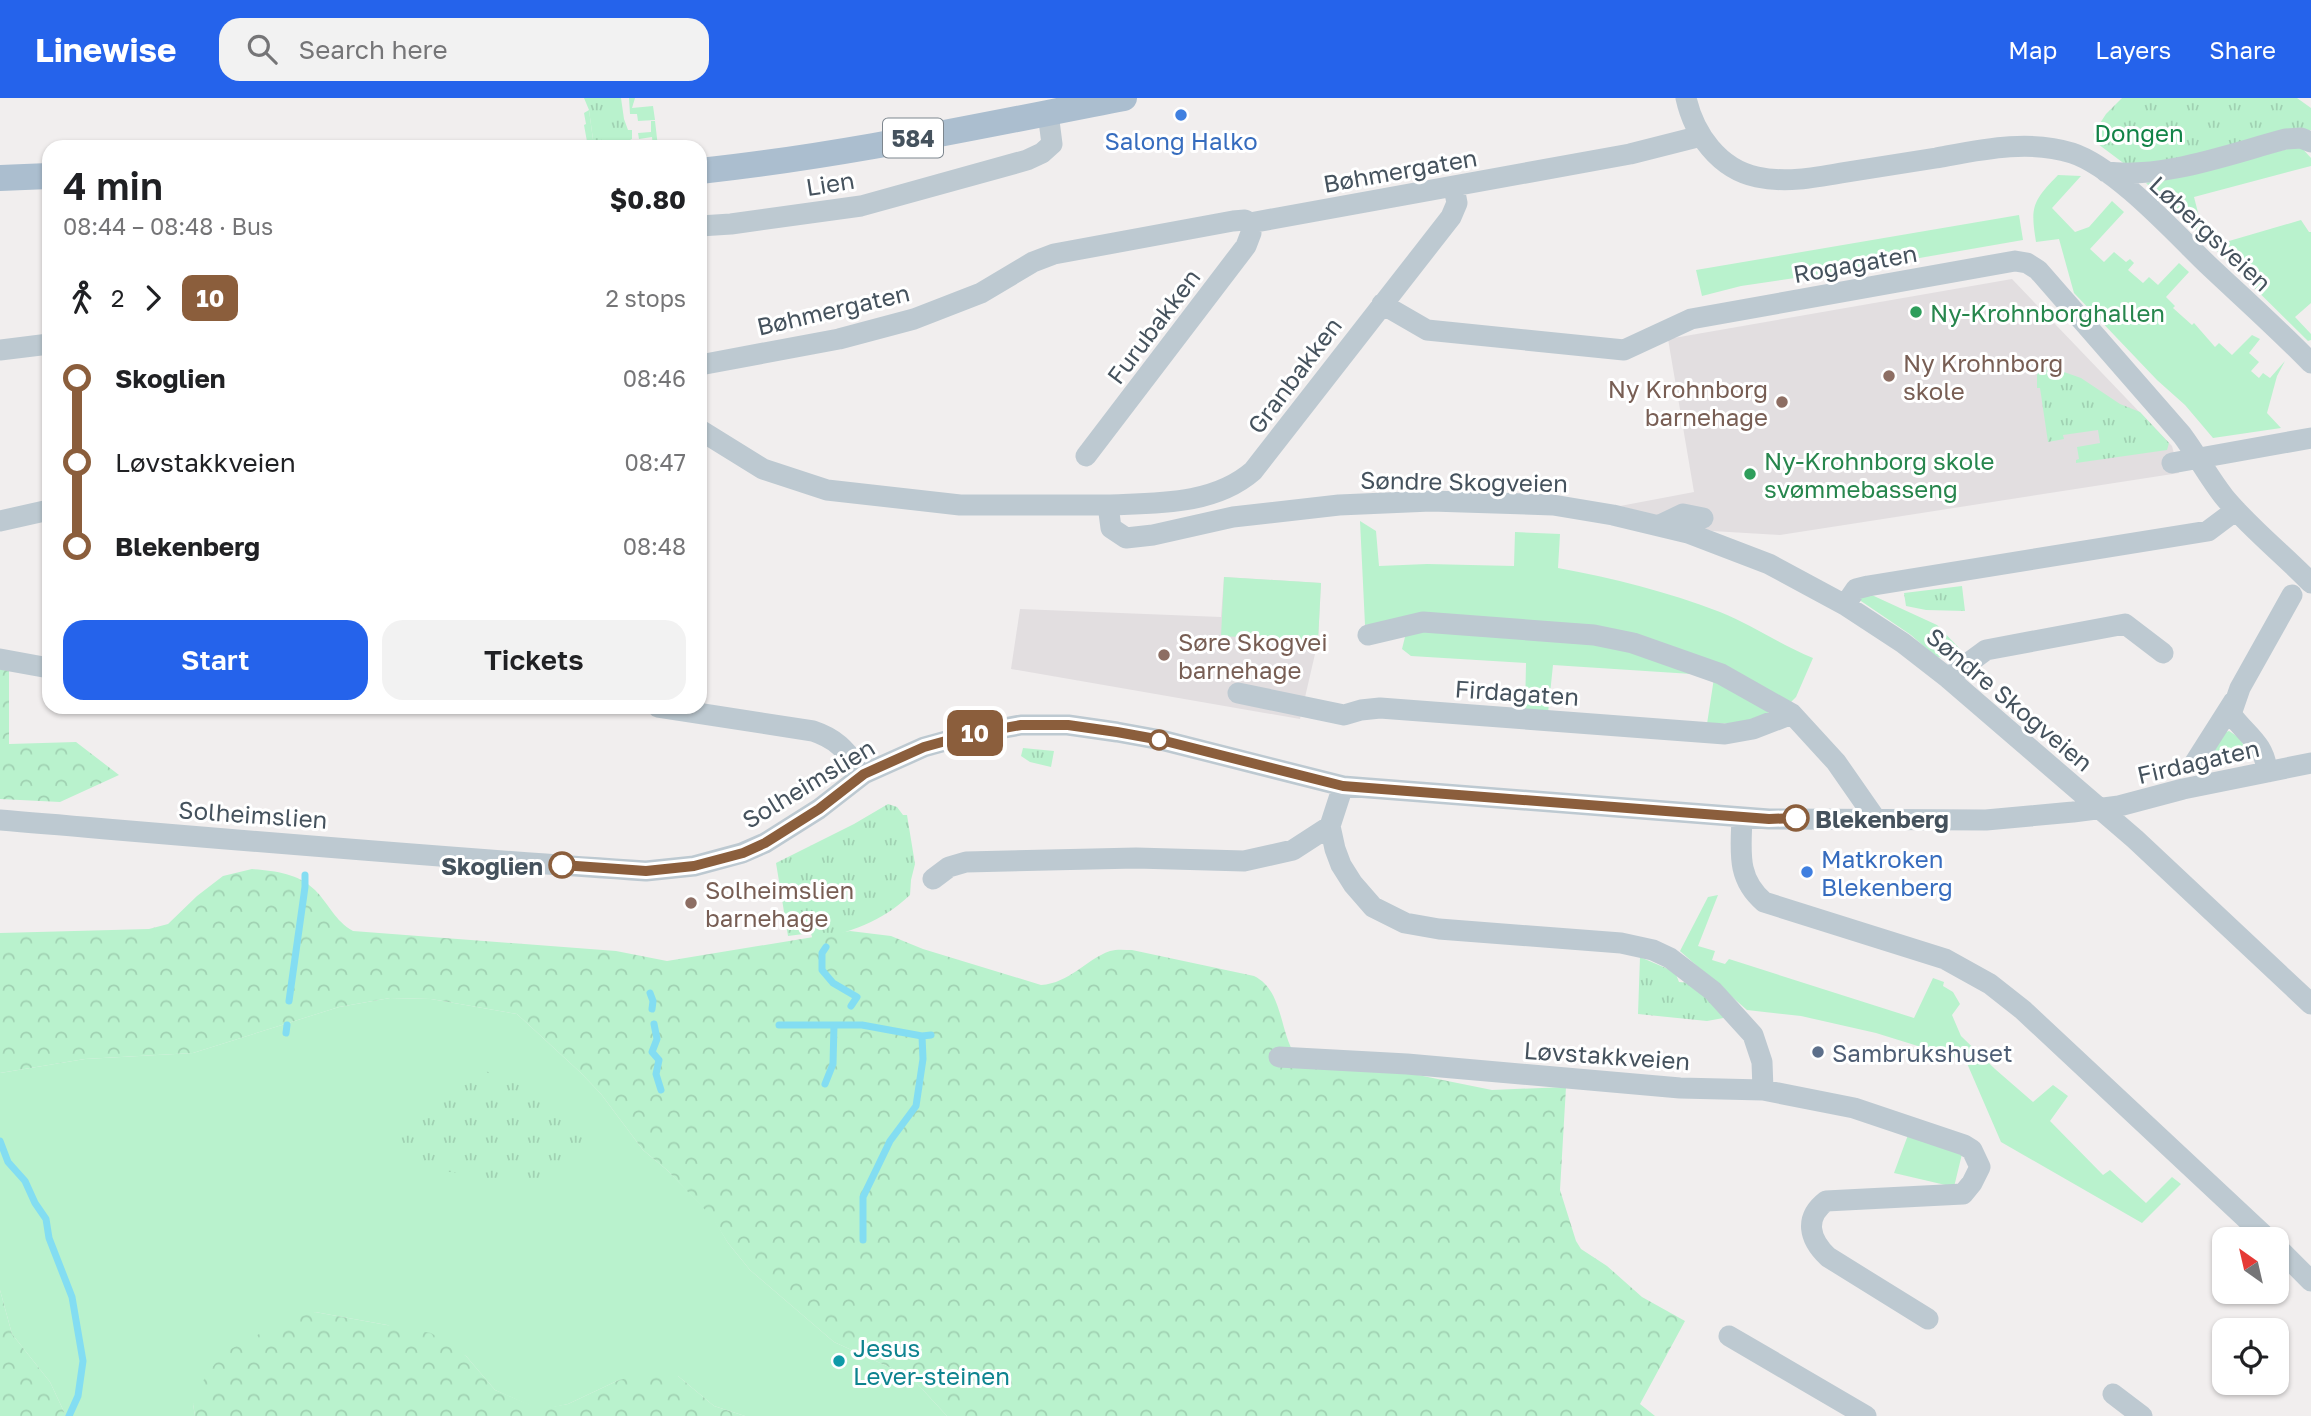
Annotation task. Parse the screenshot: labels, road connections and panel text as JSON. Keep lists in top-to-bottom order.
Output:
{
  "streets": {
    "main road": ["584"],
    "street": [
      "Bøhmergaten",
      "Lien",
      "Løbergsveien",
      "Rogagaten",
      "Furubakken",
      "Granbakken",
      "Søndre Skogveien",
      "Firdagaten",
      "Solheimslien",
      "Løvstakkveien"
    ]
  },
  "crossings": [
    ["584", "Lien"],
    ["Bøhmergaten", "Furubakken"],
    ["Bøhmergaten", "Granbakken"],
    ["Rogagaten", "Granbakken"],
    ["Granbakken", "Søndre Skogveien"],
    ["Søndre Skogveien", "Firdagaten"]
  ],
  "parks": ["Dongen"],
  "places": [
    "Salong Halko",
    "Ny-Krohnborghallen",
    "Ny Krohnborg skole",
    "Ny Krohnborg barnehage",
    "Ny-Krohnborg skole svømmebasseng",
    "Søre Skogvei barnehage",
    "Blekenberg",
    "Skoglien",
    "Matkroken Blekenberg",
    "Solheimslien barnehage",
    "Sambrukshuset",
    "Jesus Lever-steinen"
  ],
  "lines": ["bus line 10"],
  "north": "top left",
  "page": {
    "header": "Linewise",
    "search": "Search here",
    "nav": ["Map", "Layers", "Share"],
    "on_map": "10",
    "heading": ["4 min", "08:44 – 08:48 · Bus", "$0.80"],
    "legs": ["2", "10", "2 stops"],
    "list": [
      {
        "name": "Skoglien",
        "value": "08:46"
      },
      {
        "name": "Løvstakkveien",
        "value": "08:47"
      },
      {
        "name": "Blekenberg",
        "value": "08:48"
      }
    ],
    "buttons": ["Start", "Tickets"]
  }
}
